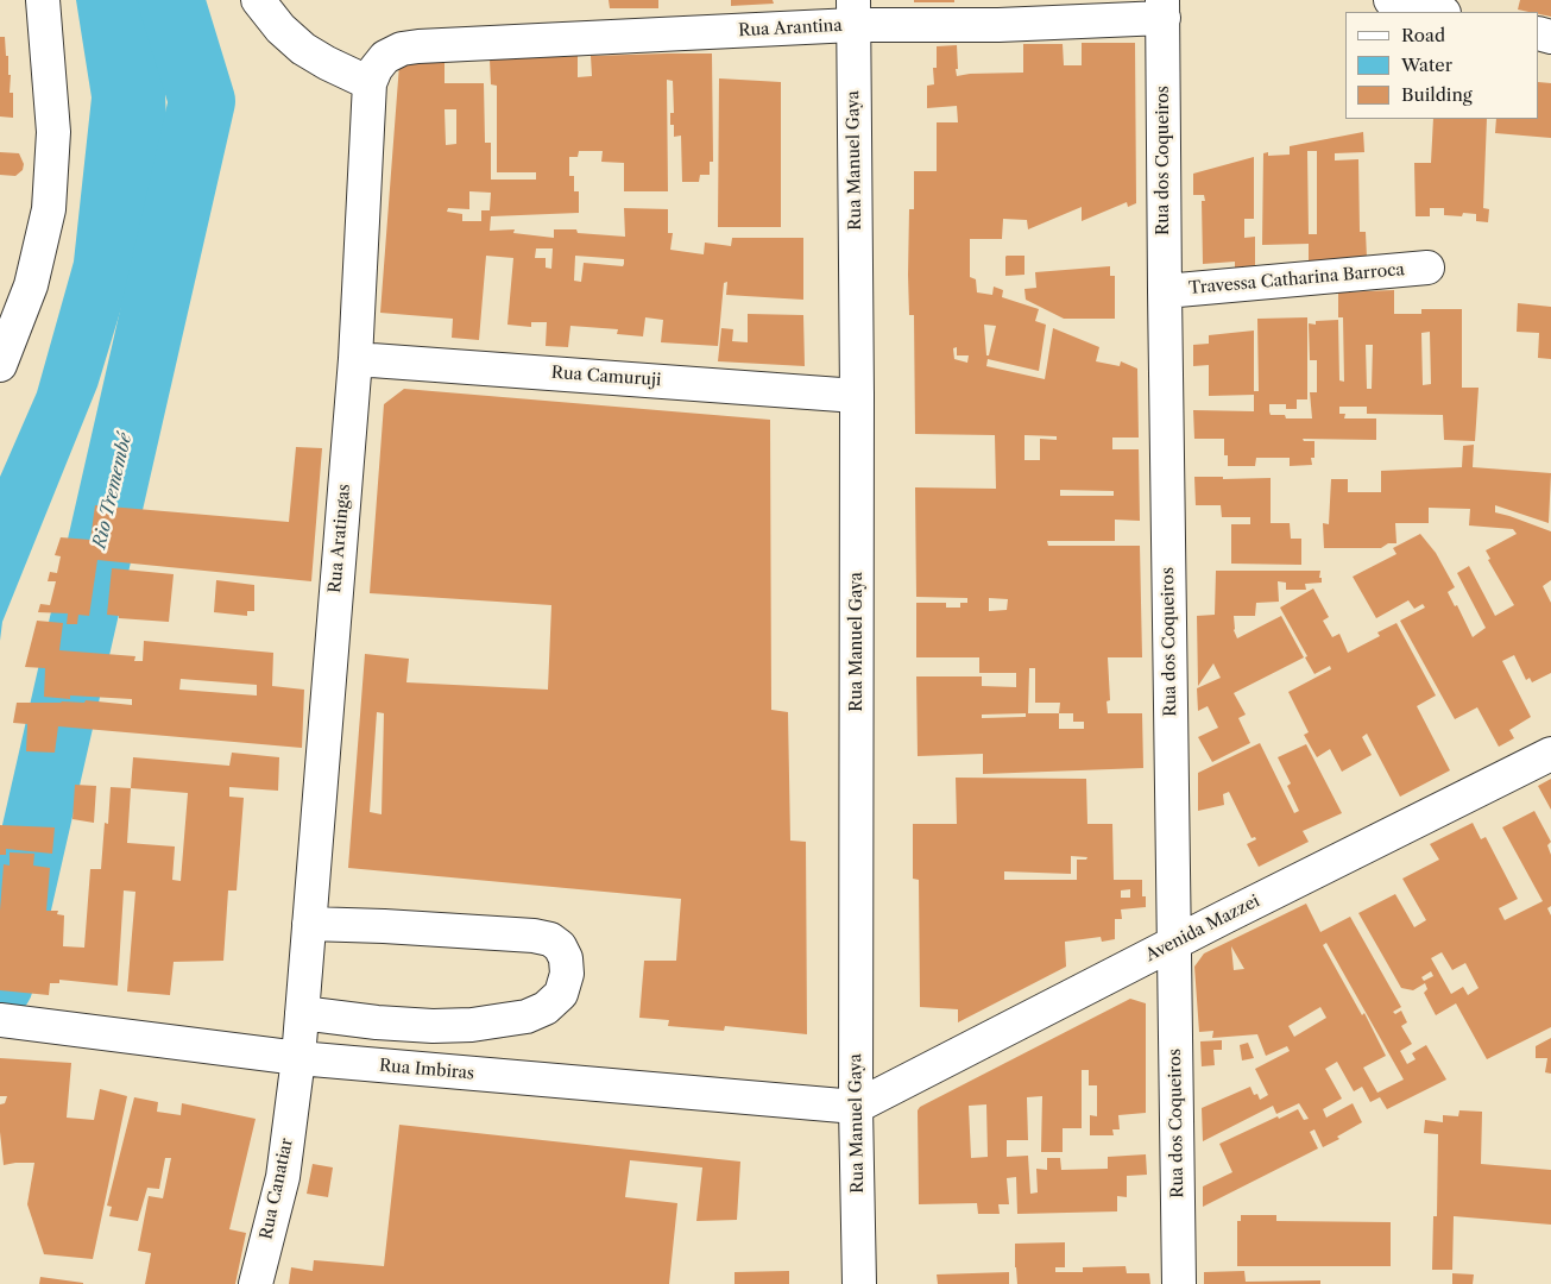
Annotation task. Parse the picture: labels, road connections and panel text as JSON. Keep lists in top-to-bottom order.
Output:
{
  "streets": {
    "street": [
      "Rua Arantina",
      "Rua Manuel Gaya",
      "Rua dos Coqueiros",
      "Travessa Catharina Barroca",
      "Rua Camuruji",
      "Rua Aratingas",
      "Avenida Mazzei",
      "Rua Imbiras",
      "Rua Canatiar"
    ]
  },
  "crossings": [
    ["Rua Arantina", "Rua Manuel Gaya"],
    ["Rua Arantina", "Rua dos Coqueiros"],
    ["Rua Arantina", "Rua Aratingas"],
    ["Rua Manuel Gaya", "Rua Camuruji"],
    ["Rua Manuel Gaya", "Avenida Mazzei"],
    ["Rua Manuel Gaya", "Rua Imbiras"],
    ["Rua dos Coqueiros", "Travessa Catharina Barroca"],
    ["Rua dos Coqueiros", "Avenida Mazzei"],
    ["Rua Camuruji", "Rua Aratingas"],
    ["Rua Aratingas", "Rua Imbiras"],
    ["Rua Aratingas", "Rua Canatiar"],
    ["Avenida Mazzei", "Rua Imbiras"],
    ["Rua Imbiras", "Rua Canatiar"]
  ],
  "water": ["Rio Tremembé"],
  "legend": ["Road", "Water", "Building"]
}
